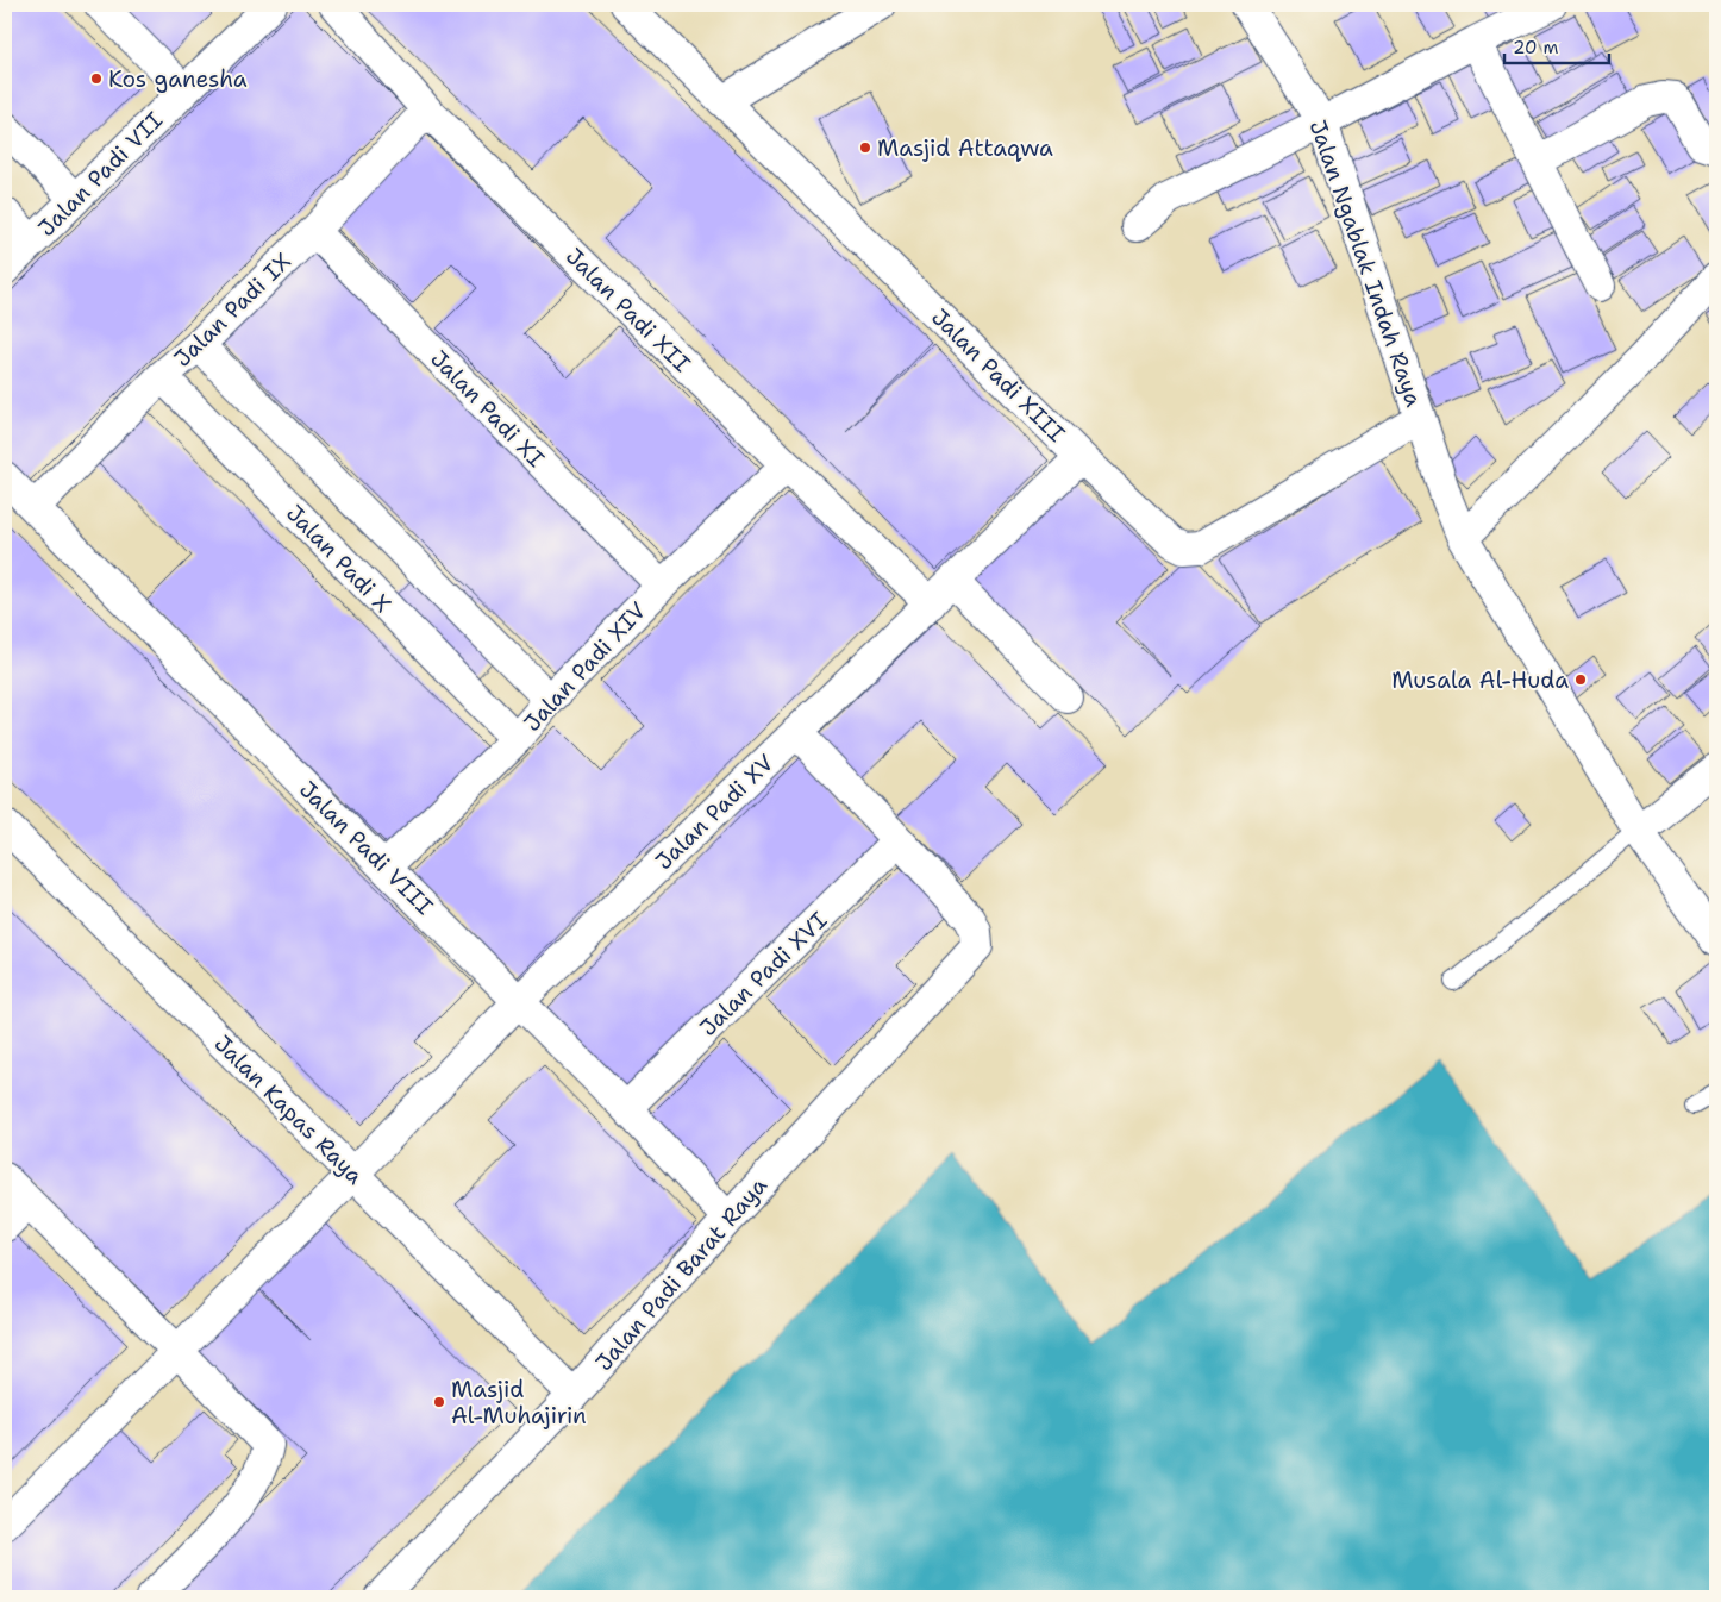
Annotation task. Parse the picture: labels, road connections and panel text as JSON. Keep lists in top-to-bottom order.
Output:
{
  "streets": {
    "street": [
      "Jalan Padi VII",
      "Jalan Ngablak Indah Raya",
      "Jalan Padi IX",
      "Jalan Padi XII",
      "Jalan Padi XIII",
      "Jalan Padi XI",
      "Jalan Padi X",
      "Jalan Padi XIV",
      "Jalan Padi XV",
      "Jalan Padi VIII",
      "Jalan Padi XVI",
      "Jalan Kapas Raya",
      "Jalan Padi Barat Raya"
    ]
  },
  "crossings": [
    ["Jalan Ngablak Indah Raya", "Jalan Padi XIII"],
    ["Jalan Padi IX", "Jalan Padi XII"],
    ["Jalan Padi IX", "Jalan Padi XI"],
    ["Jalan Padi IX", "Jalan Padi X"],
    ["Jalan Padi IX", "Jalan Padi VIII"],
    ["Jalan Padi XII", "Jalan Padi XIV"],
    ["Jalan Padi XII", "Jalan Padi XV"],
    ["Jalan Padi XIII", "Jalan Padi XV"],
    ["Jalan Padi XI", "Jalan Padi XIV"],
    ["Jalan Padi X", "Jalan Padi XIV"],
    ["Jalan Padi XIV", "Jalan Padi VIII"],
    ["Jalan Padi XV", "Jalan Padi VIII"],
    ["Jalan Padi XV", "Jalan Kapas Raya"],
    ["Jalan Padi VIII", "Jalan Padi XVI"],
    ["Jalan Padi VIII", "Jalan Padi Barat Raya"],
    ["Jalan Padi XVI", "Jalan Padi Barat Raya"],
    ["Jalan Kapas Raya", "Jalan Padi Barat Raya"]
  ],
  "places": [
    "Kos ganesha",
    "Masjid Attaqwa",
    "Musala Al-Huda",
    "Masjid Al-Muhajirin"
  ],
  "scale_bar": "20 m"
}
